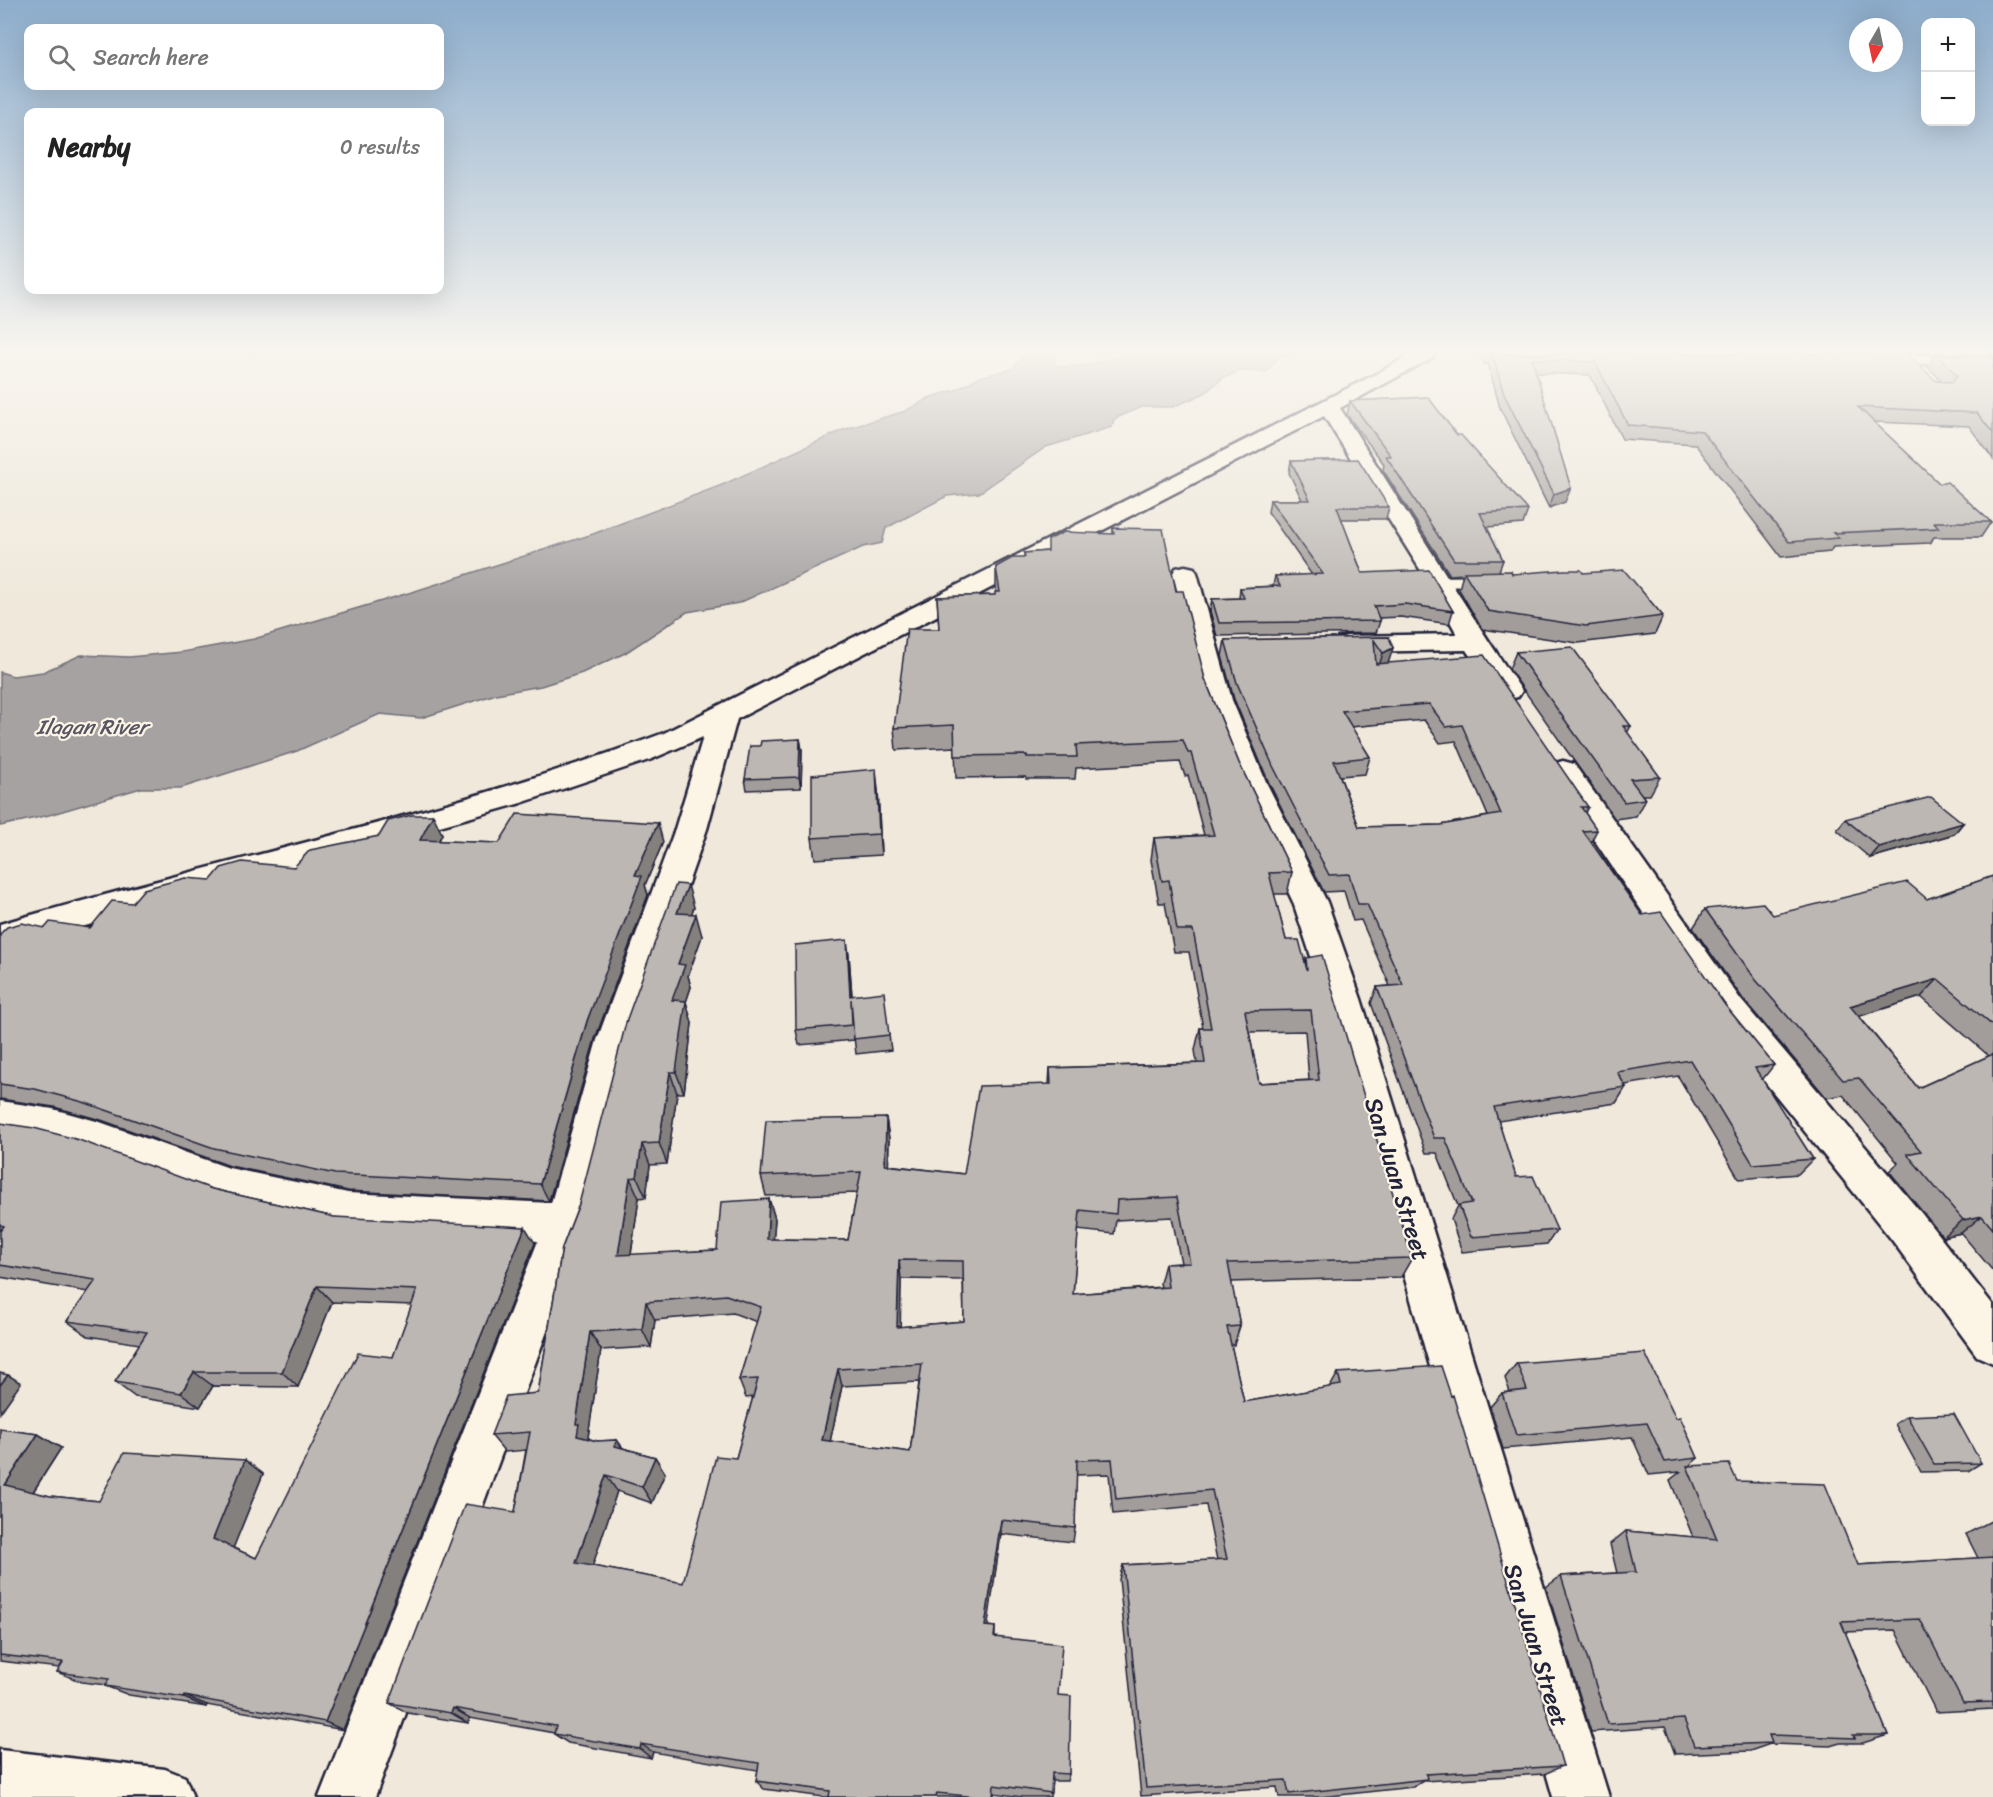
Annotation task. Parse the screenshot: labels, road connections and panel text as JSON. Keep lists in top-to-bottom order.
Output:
{
  "streets": {
    "street": ["San Juan Street"]
  },
  "water": ["Ilagan River"],
  "north": "bottom",
  "page": {
    "map_buttons": ["+", "−"],
    "search": "Search here",
    "heading": ["Nearby", "0 results"]
  }
}
